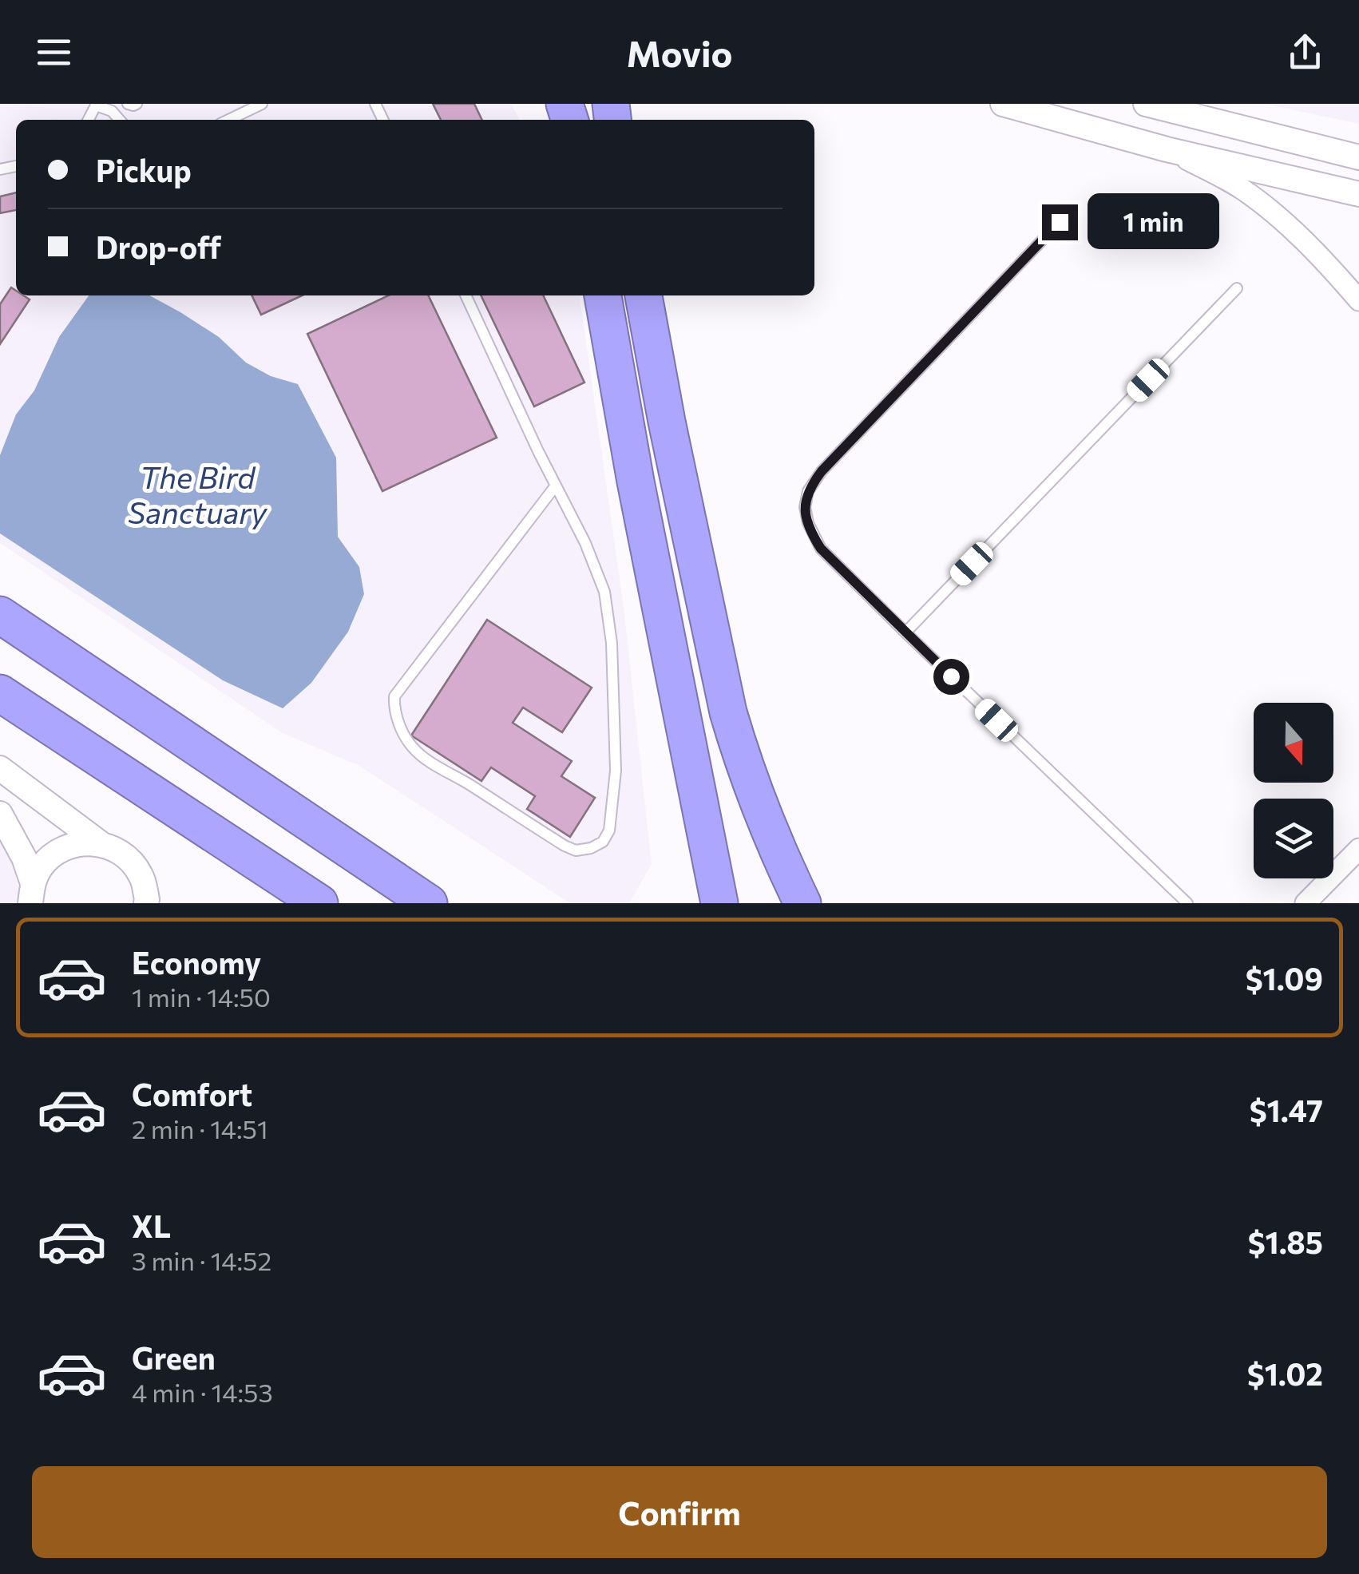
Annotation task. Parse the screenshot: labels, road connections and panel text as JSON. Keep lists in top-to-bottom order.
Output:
{
  "water": ["The Bird Sanctuary"],
  "north": "bottom",
  "page": {
    "header": "Movio",
    "banner": ["Pickup", "Drop-off"],
    "bubble": "1 min",
    "list": [
      {
        "name": "Economy",
        "note": "1 min · 14:50",
        "value": "$1.09"
      },
      {
        "name": "Comfort",
        "note": "2 min · 14:51",
        "value": "$1.47"
      },
      {
        "name": "XL",
        "note": "3 min · 14:52",
        "value": "$1.85"
      },
      {
        "name": "Green",
        "note": "4 min · 14:53",
        "value": "$1.02"
      }
    ],
    "buttons": "Confirm"
  }
}
